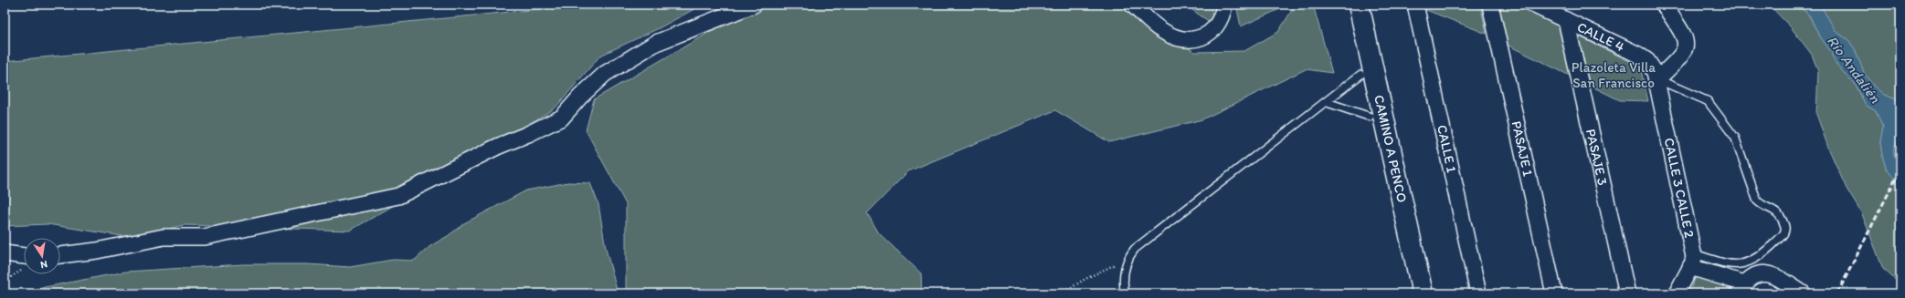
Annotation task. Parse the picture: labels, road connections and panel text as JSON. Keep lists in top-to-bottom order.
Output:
{
  "streets": {
    "highway": ["CAMINO A PENCO"],
    "street": [
      "CALLE 4",
      "CALLE 1",
      "PASAJE 1",
      "PASAJE 3",
      "CALLE 3 CALLE 2"
    ]
  },
  "crossings": [
    ["CALLE 4", "PASAJE 3"],
    ["CALLE 4", "CALLE 3 CALLE 2"]
  ],
  "water": ["Río Andalién"],
  "parks": ["Plazoleta Villa San Francisco"],
  "north": "bottom"
}
